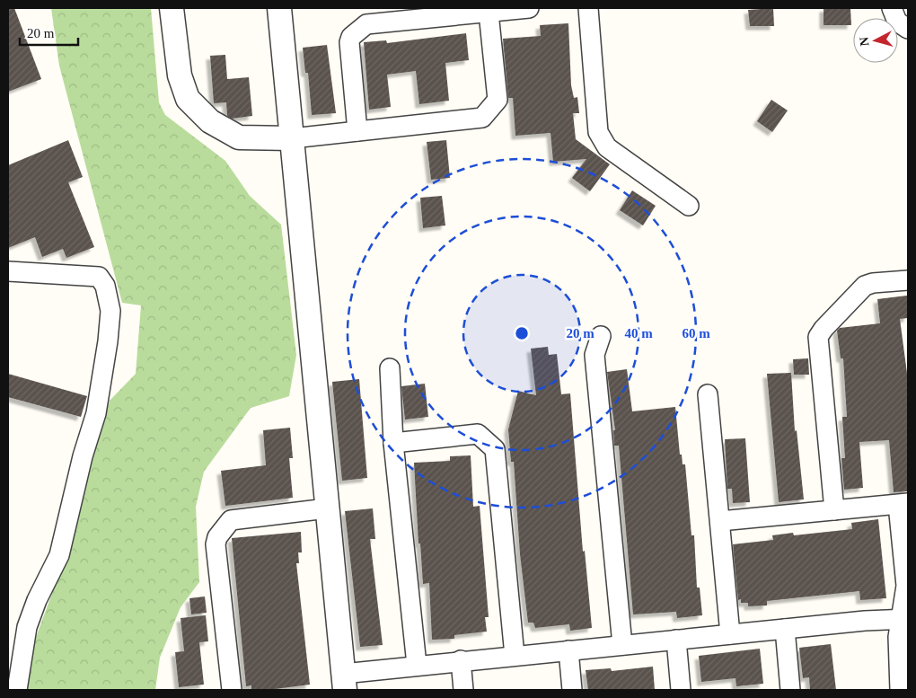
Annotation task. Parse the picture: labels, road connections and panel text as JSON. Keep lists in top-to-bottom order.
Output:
{
  "scale_bar": "20 m",
  "north": "left",
  "rings": ["20 m", "40 m", "60 m"]
}
